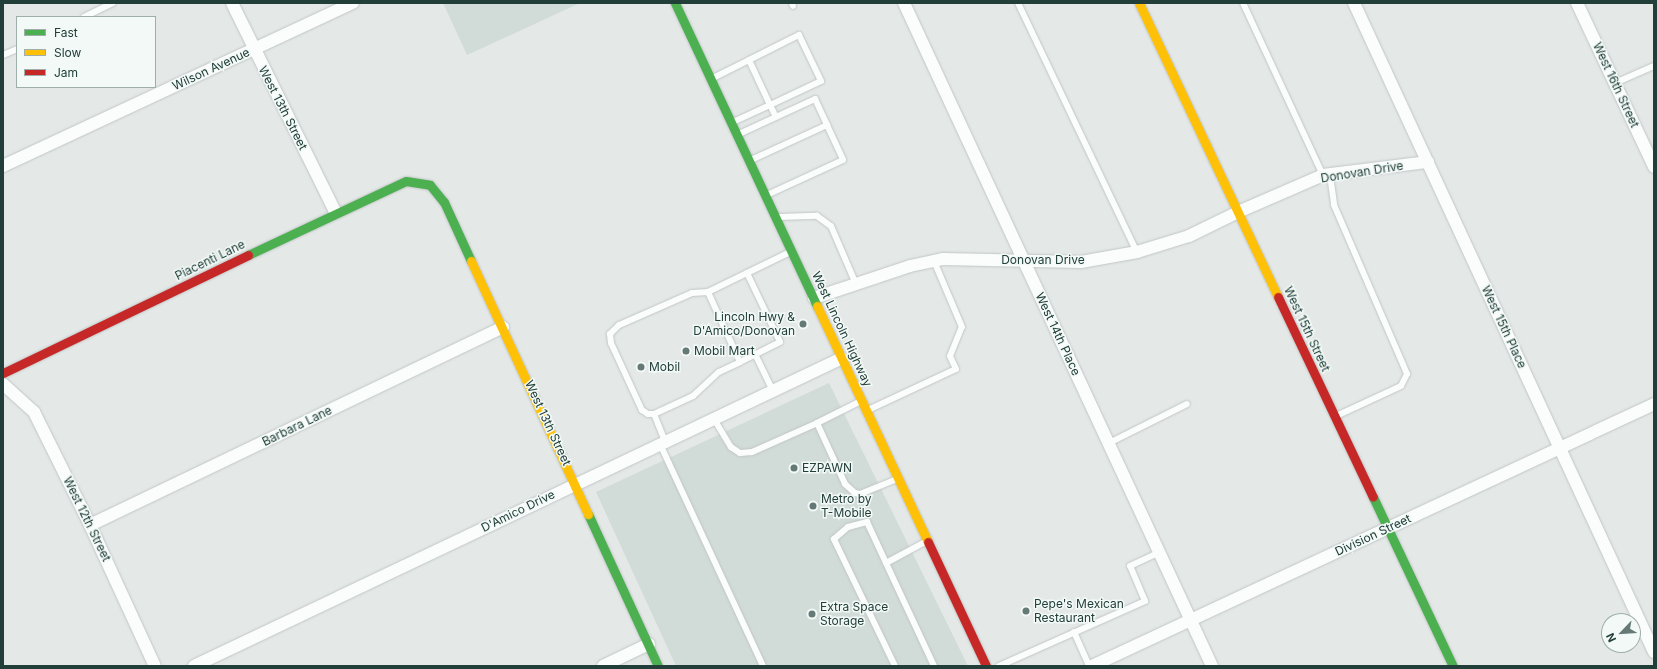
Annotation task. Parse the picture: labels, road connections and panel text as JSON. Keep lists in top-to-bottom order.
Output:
{
  "streets": {
    "street": [
      "Wilson Avenue",
      "West 16th Street",
      "West 13th Street",
      "Donovan Drive",
      "Piacenti Lane",
      "West 15th Place",
      "West Lincoln Highway",
      "West 15th Street",
      "West 14th Place",
      "Barbara Lane",
      "D'Amico Drive",
      "West 12th Street",
      "Division Street"
    ]
  },
  "crossings": [
    ["Wilson Avenue", "West 13th Street"],
    ["West 13th Street", "Piacenti Lane"],
    ["West 13th Street", "Barbara Lane"],
    ["West 13th Street", "D'Amico Drive"],
    ["Donovan Drive", "West 15th Place"],
    ["Donovan Drive", "West Lincoln Highway"],
    ["Donovan Drive", "West 15th Street"],
    ["Donovan Drive", "West 14th Place"],
    ["West 15th Place", "Division Street"],
    ["West Lincoln Highway", "D'Amico Drive"],
    ["West 15th Street", "Division Street"],
    ["West 14th Place", "Division Street"],
    ["Barbara Lane", "West 12th Street"]
  ],
  "places": [
    "Lincoln Hwy & D'Amico/Donovan",
    "Mobil Mart",
    "Mobil",
    "EZPAWN",
    "Metro by T-Mobile",
    "Pepe's Mexican Restaurant",
    "Extra Space Storage"
  ],
  "legend": ["Fast", "Slow", "Jam"],
  "north": "bottom left"
}
